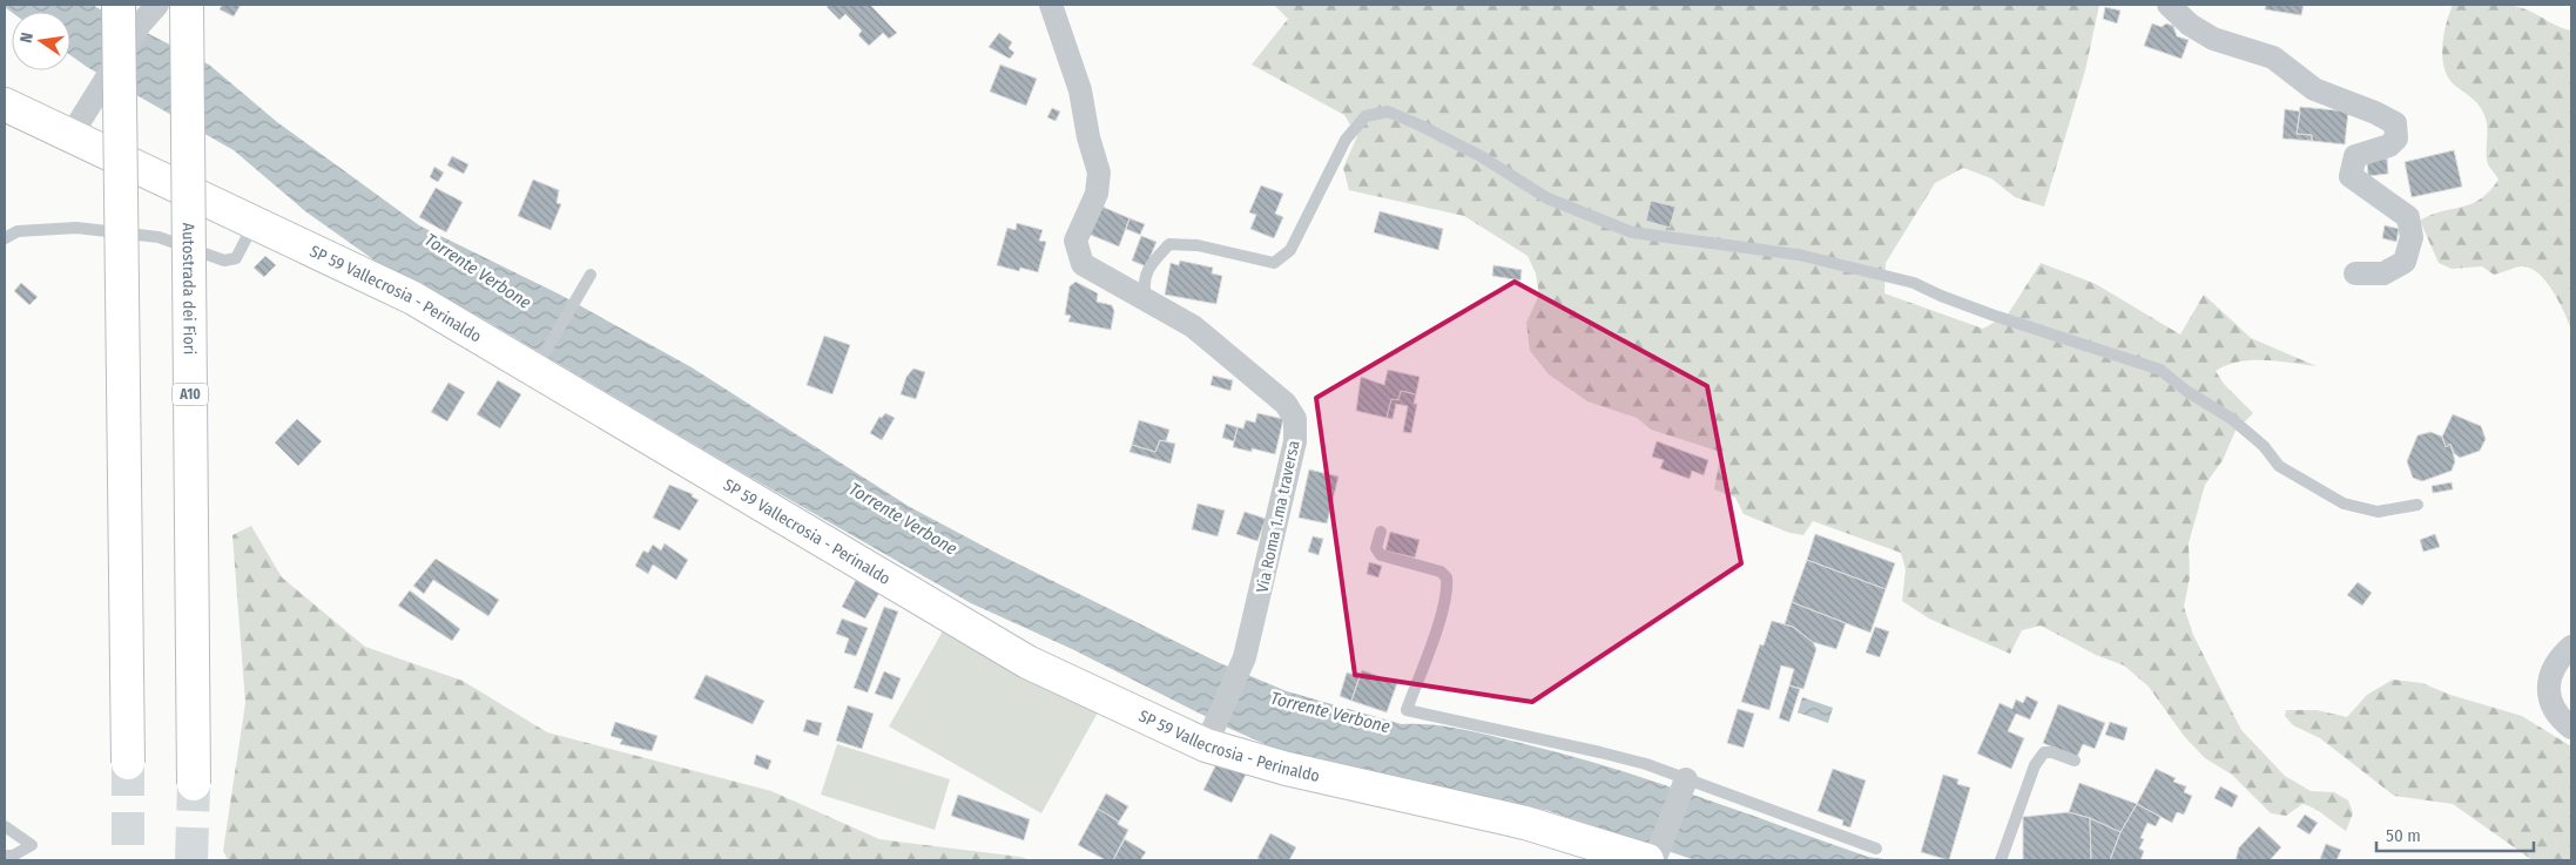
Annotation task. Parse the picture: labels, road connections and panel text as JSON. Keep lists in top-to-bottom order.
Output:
{
  "streets": {
    "main road": ["Autostrada dei Fiori", "SP 59 Vallecrosia - Perinaldo", "A10"],
    "street": ["Via Roma 1.ma traversa"]
  },
  "crossings": [
    ["SP 59 Vallecrosia - Perinaldo", "Via Roma 1.ma traversa"]
  ],
  "water": ["Torrente Verbone"],
  "scale_bar": "50 m",
  "north": "left"
}
